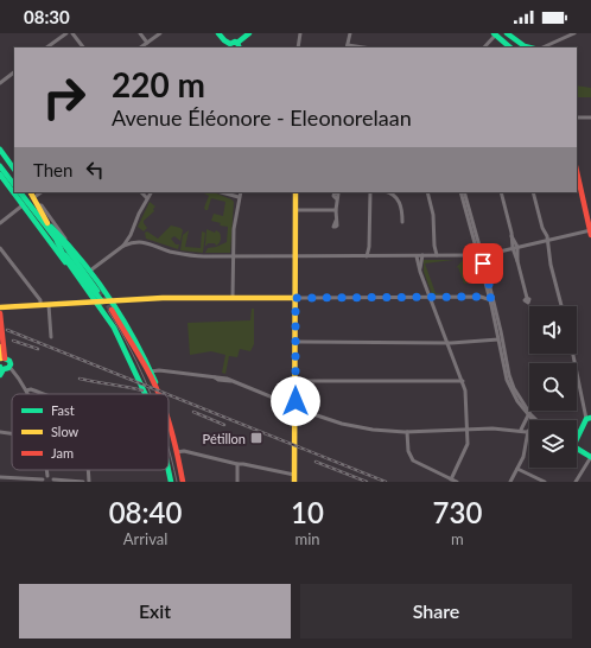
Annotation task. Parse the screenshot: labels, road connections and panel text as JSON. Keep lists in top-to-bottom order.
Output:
{
  "places": {
    "transit": ["Pétillon"]
  },
  "legend": ["Fast", "Slow", "Jam"],
  "page": {
    "status": "08:30",
    "turn": ["220 m", "Avenue Éléonore - Eleonorelaan"],
    "then": "Then",
    "eta": [
      "08:40",
      "Arrival",
      "10",
      "min",
      "730",
      "m"
    ],
    "buttons": ["Exit", "Share"]
  }
}
